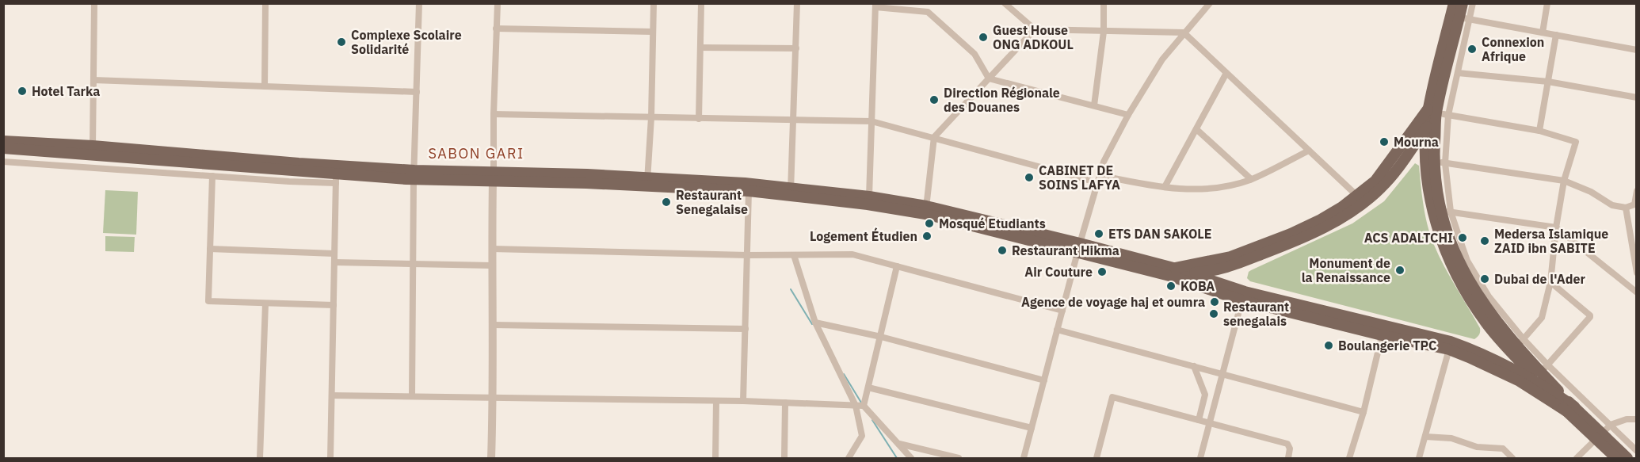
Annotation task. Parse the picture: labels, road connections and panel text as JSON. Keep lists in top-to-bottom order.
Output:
{
  "districts": ["SABON GARI"],
  "places": [
    "Guest House ONG ADKOUL",
    "Complexe Scolaire Solidarité",
    "Connexion Afrique",
    "Hotel Tarka",
    "Direction Régionale des Douanes",
    "Mourna",
    "CABINET DE SOINS LAFYA",
    "Restaurant Senegalaise",
    "Mosqué Etudiants",
    "ETS DAN SAKOLE",
    "Logement Étudien",
    "ACS ADALTCHI",
    "Medersa Islamique ZAID ibn SABITE",
    "Restaurant Hikma",
    "Monument de la Renaissance",
    "Air Couture",
    "Dubai de l'Ader",
    "KOBA",
    "Agence de voyage haj et oumra",
    "Restaurant senegalais",
    "Boulangerie TPC"
  ]
}
